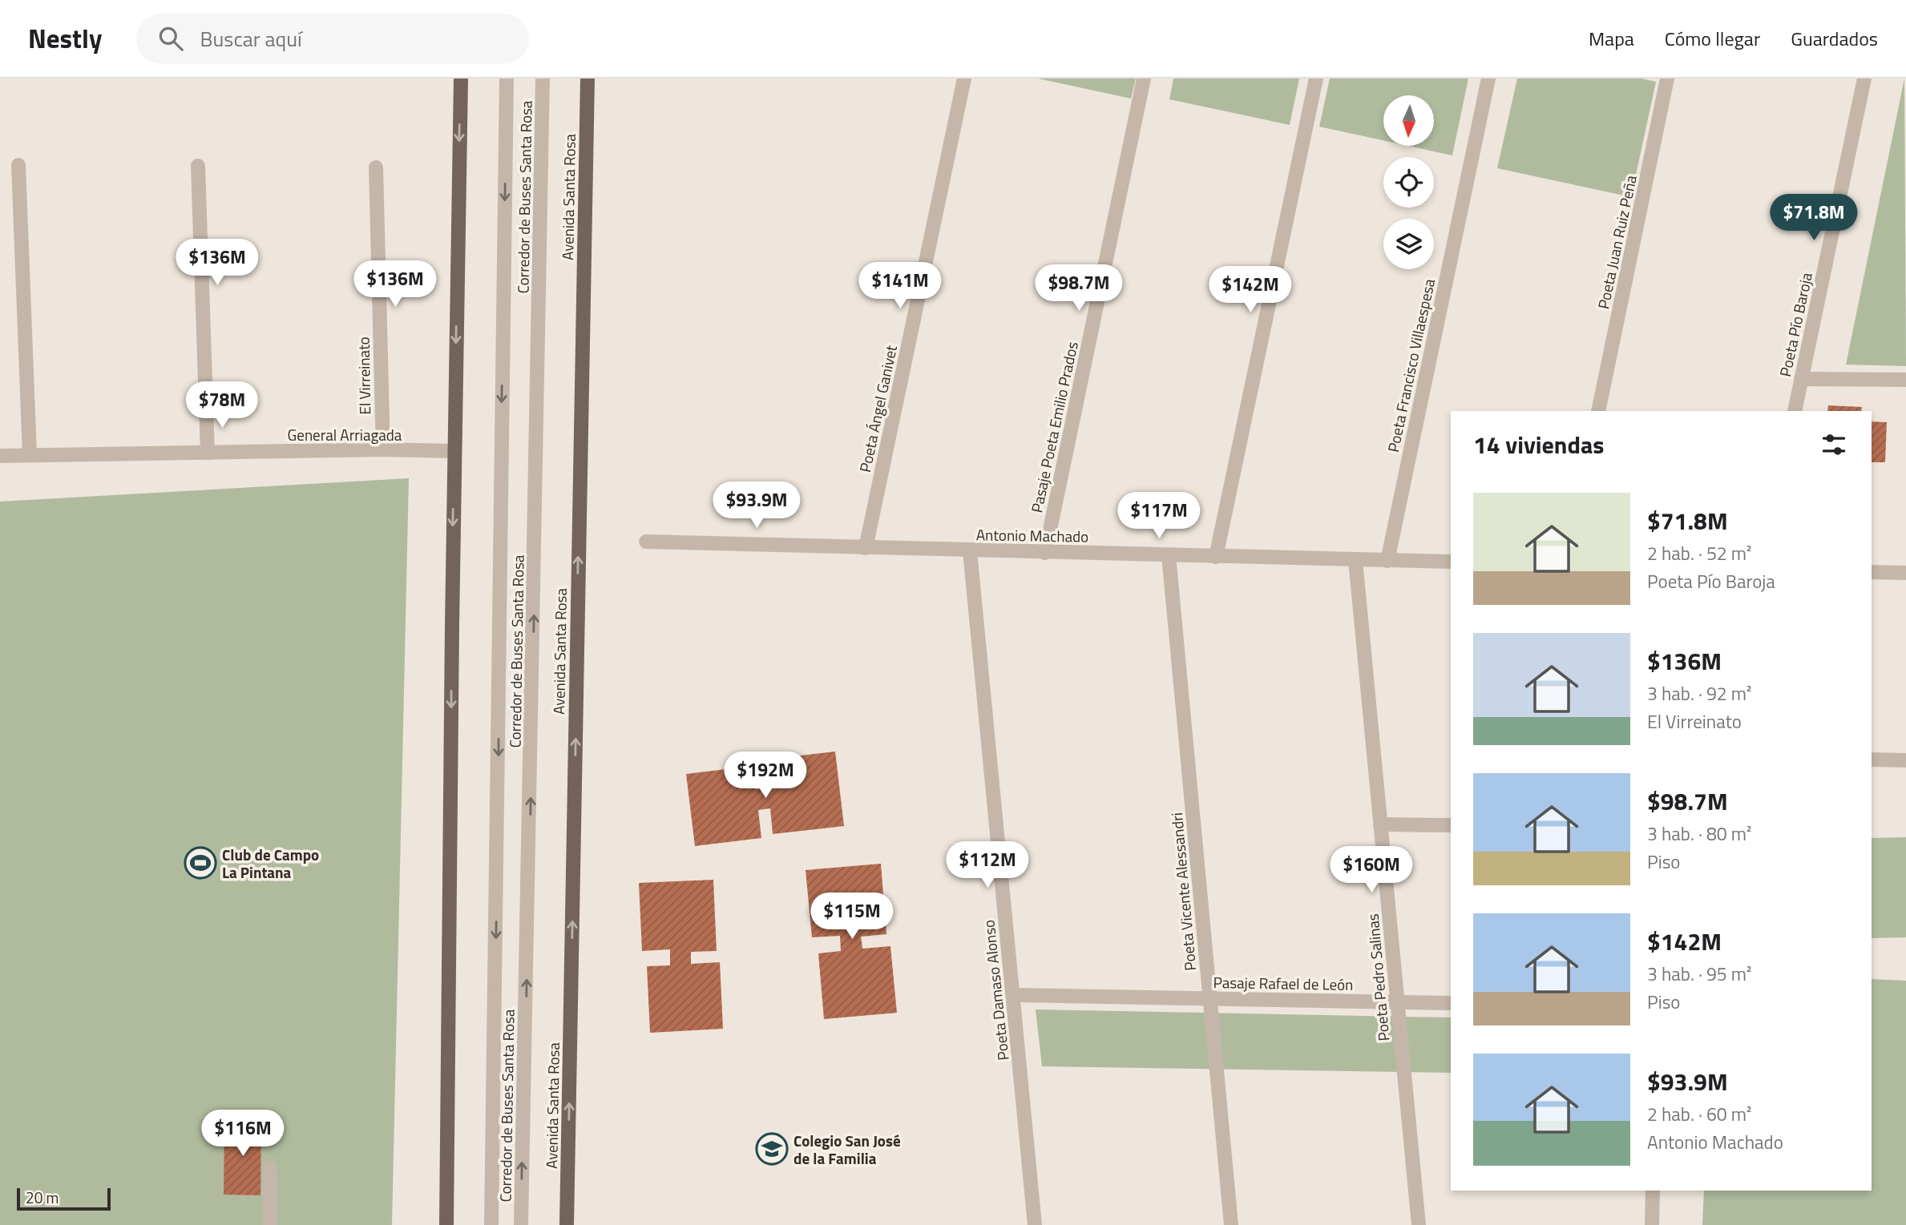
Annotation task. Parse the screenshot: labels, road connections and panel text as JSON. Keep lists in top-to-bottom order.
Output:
{
  "streets": {
    "main road": ["Avenida Santa Rosa"],
    "street": [
      "Corredor de Buses Santa Rosa",
      "Poeta Juan Ruiz Peña",
      "Poeta Pío Baroja",
      "Poeta Francisco Villaespesa",
      "El Virreinato",
      "Poeta Ángel Ganivet",
      "Pasaje Poeta Emilio Prados",
      "General Arriagada",
      "Antonio Machado",
      "Poeta Vicente Alessandri",
      "Poeta Pedro Salinas",
      "Pasaje Rafael de León",
      "Poeta Damaso Alonso"
    ]
  },
  "crossings": [
    ["Poeta Francisco Villaespesa", "Antonio Machado"],
    ["El Virreinato", "General Arriagada"],
    ["Poeta Ángel Ganivet", "Antonio Machado"],
    ["Pasaje Poeta Emilio Prados", "Antonio Machado"],
    ["Antonio Machado", "Poeta Vicente Alessandri"],
    ["Antonio Machado", "Poeta Pedro Salinas"],
    ["Antonio Machado", "Poeta Damaso Alonso"],
    ["Poeta Vicente Alessandri", "Pasaje Rafael de León"],
    ["Poeta Pedro Salinas", "Pasaje Rafael de León"],
    ["Pasaje Rafael de León", "Poeta Damaso Alonso"]
  ],
  "places": {
    "sports": ["Club de Campo La Pintana"],
    "school or university": ["Colegio San José de la Familia"]
  },
  "scale_bar": "20 m",
  "north": "bottom",
  "page": {
    "header": "Nestly",
    "search": "Buscar aquí",
    "nav": ["Mapa", "Cómo llegar", "Guardados"],
    "price": [
      "$71.8M",
      "$136M",
      "$136M",
      "$141M",
      "$98.7M",
      "$142M",
      "$78M",
      "$93.9M",
      "$117M",
      "$192M",
      "$112M",
      "$160M",
      "$115M",
      "$116M"
    ],
    "heading": "14 viviendas",
    "list": [
      {
        "name": "$71.8M",
        "note": "2 hab. · 52 m² · Poeta Pío Baroja"
      },
      {
        "name": "$136M",
        "note": "3 hab. · 92 m² · El Virreinato"
      },
      {
        "name": "$98.7M",
        "note": "3 hab. · 80 m² · Piso"
      },
      {
        "name": "$142M",
        "note": "3 hab. · 95 m² · Piso"
      },
      {
        "name": "$93.9M",
        "note": "2 hab. · 60 m² · Antonio Machado"
      }
    ],
    "scale": "20 m"
  }
}
